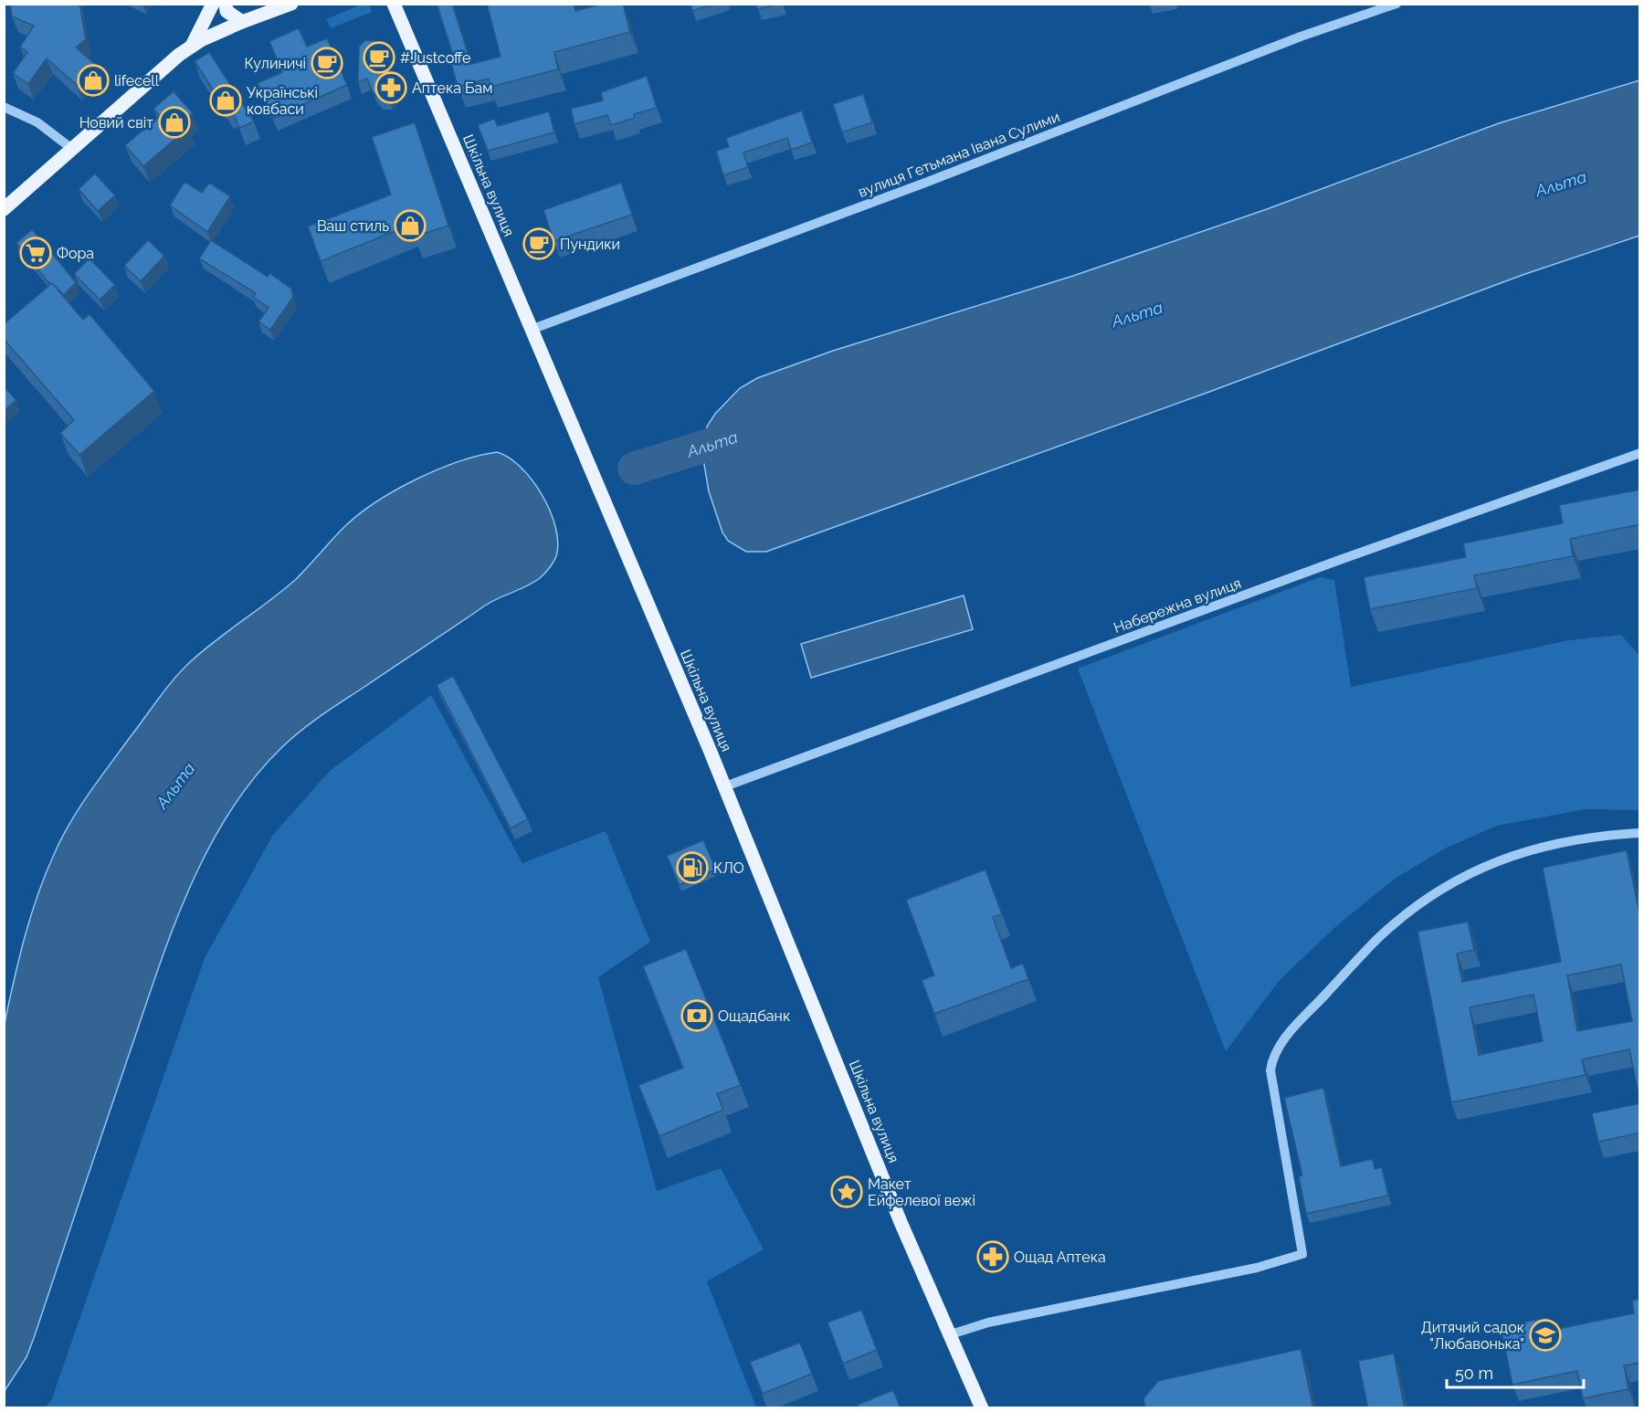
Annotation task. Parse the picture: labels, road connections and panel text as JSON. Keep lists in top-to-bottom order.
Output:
{
  "streets": {
    "main road": ["Шкільна вулиця"],
    "street": ["вулиця Гетьмана Івана Сулими", "Набережна вулиця"]
  },
  "crossings": [
    ["вулиця Гетьмана Івана Сулими", "Шкільна вулиця"],
    ["Шкільна вулиця", "Набережна вулиця"]
  ],
  "water": ["Альта"],
  "places": {
    "cafe": ["#Justcoffe", "Кулиничі", "Пундики"],
    "shop": [
      "lifecell",
      "Українські ковбаси",
      "Новий світ",
      "Ваш стиль"
    ],
    "pharmacy": ["Аптека Бам", "Ощад Аптека"],
    "supermarket": ["Фора"],
    "fuel station": ["КЛО"],
    "bank": ["Ощадбанк"],
    "place": ["Макет Ейфелевої вежі"],
    "school or university": ["Дитячий садок \"Любавонька\""]
  },
  "scale_bar": "50 m"
}
